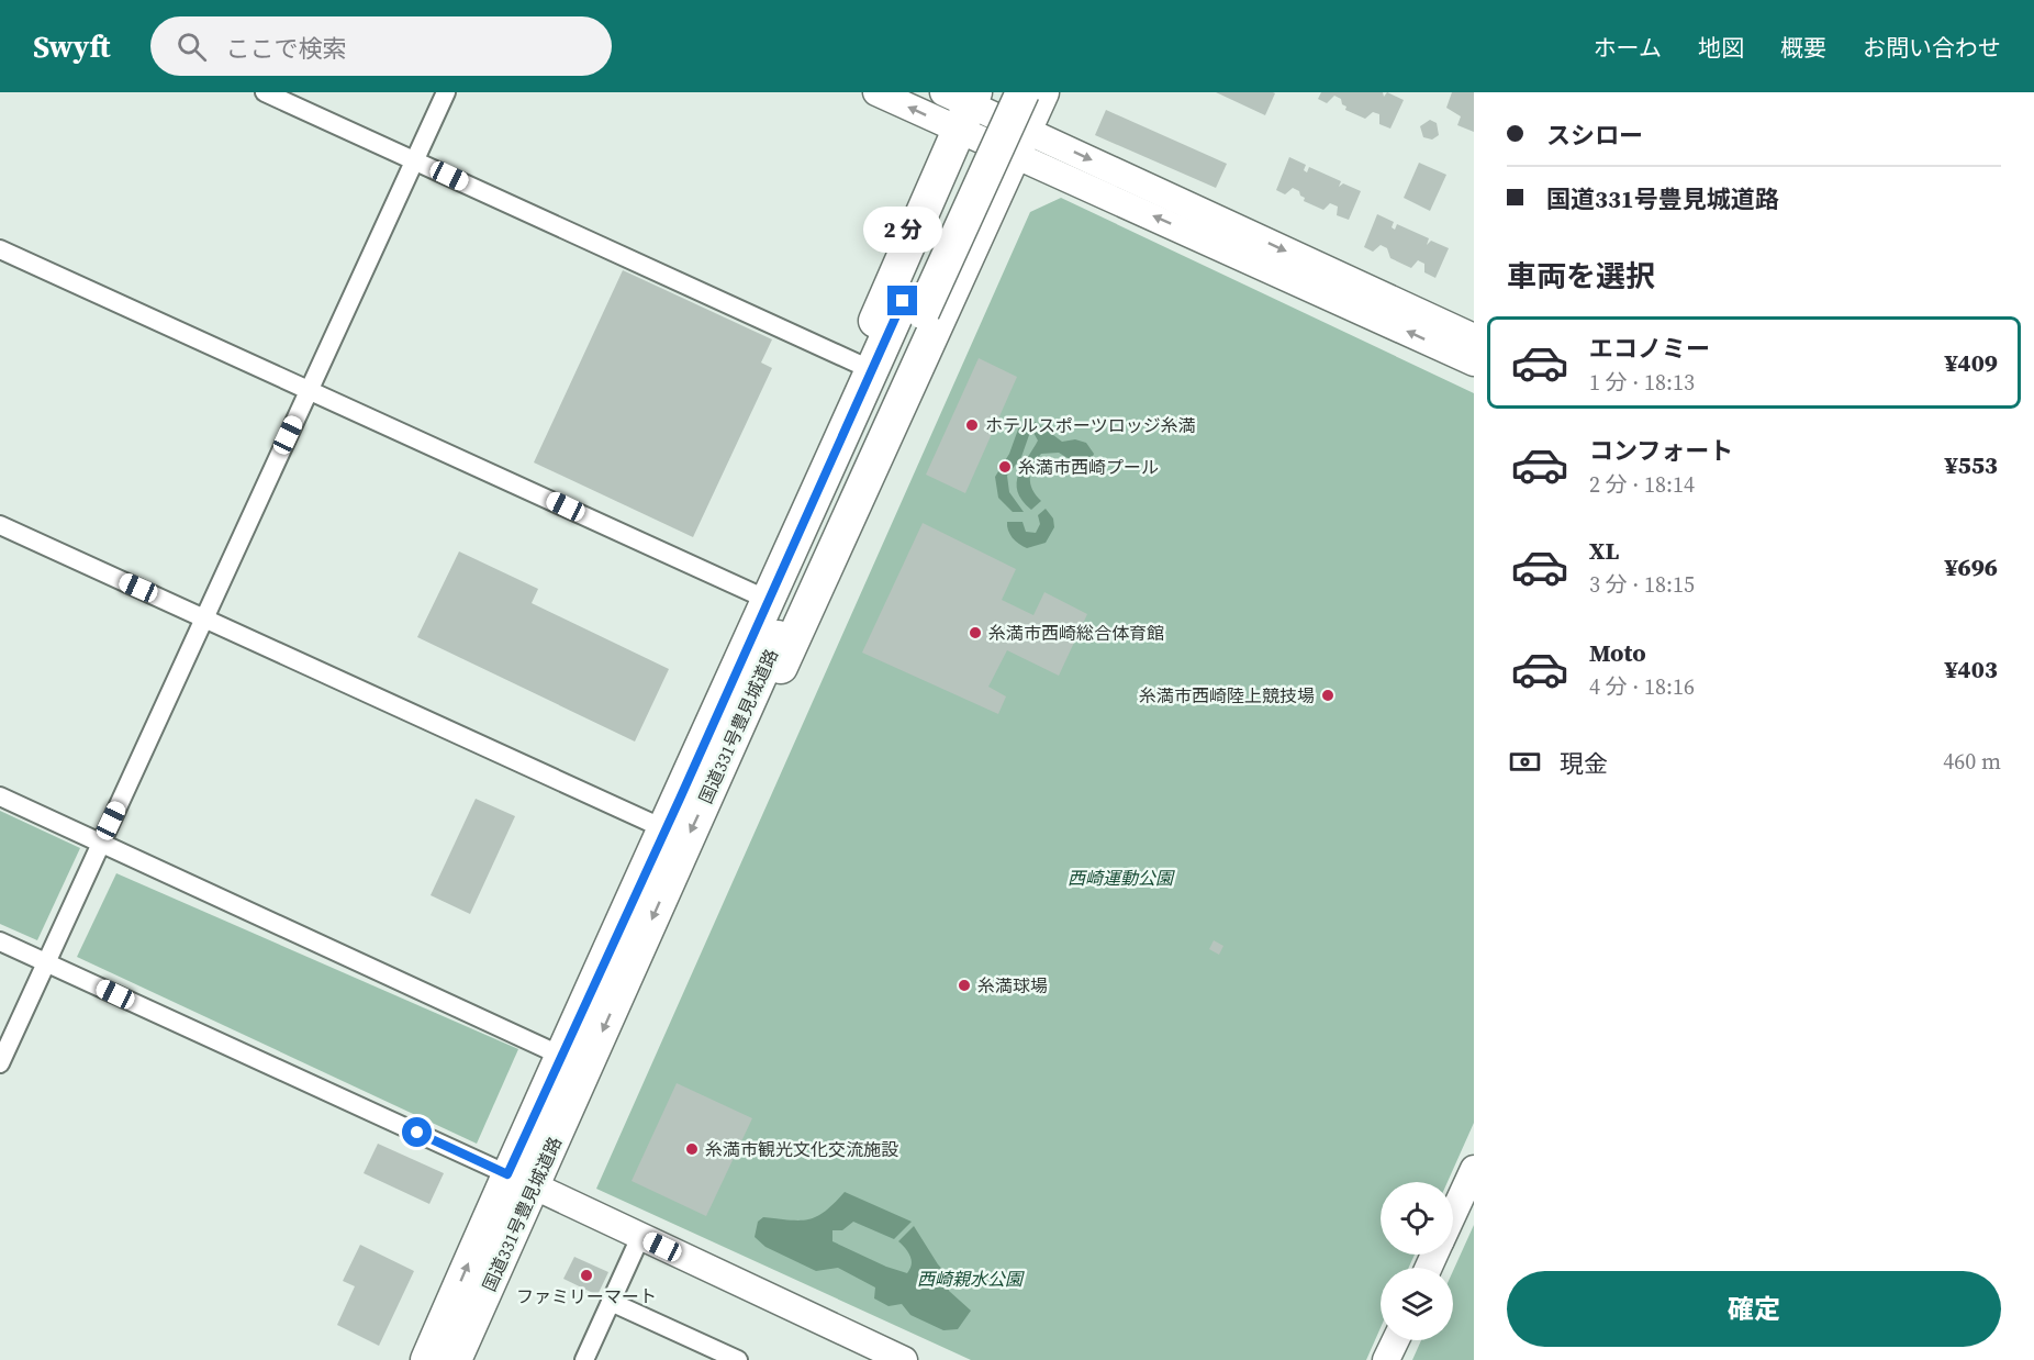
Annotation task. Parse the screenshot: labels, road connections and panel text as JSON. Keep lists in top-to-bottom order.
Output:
{
  "streets": {
    "highway": ["国道331号豊見城道路"]
  },
  "parks": ["西崎運動公園", "西崎親水公園"],
  "places": [
    "ホテルスポーツロッジ糸満",
    "糸満市西崎プール",
    "糸満市西崎総合体育館",
    "糸満市西崎陸上競技場",
    "糸満球場",
    "糸満市観光文化交流施設",
    "ファミリーマート"
  ],
  "page": {
    "header": "Swyft",
    "search": "ここで検索",
    "nav": [
      "ホーム",
      "地図",
      "概要",
      "お問い合わせ"
    ],
    "banner": ["スシロー", "国道331号豊見城道路"],
    "bubble": "2 分",
    "heading": "車両を選択",
    "list": [
      {
        "name": "エコノミー",
        "note": "1 分 · 18:13",
        "value": "¥409"
      },
      {
        "name": "コンフォート",
        "note": "2 分 · 18:14",
        "value": "¥553"
      },
      {
        "name": "XL",
        "note": "3 分 · 18:15",
        "value": "¥696"
      },
      {
        "name": "Moto",
        "note": "4 分 · 18:16",
        "value": "¥403"
      }
    ],
    "pay": ["現金", "460 m"],
    "buttons": "確定"
  }
}
